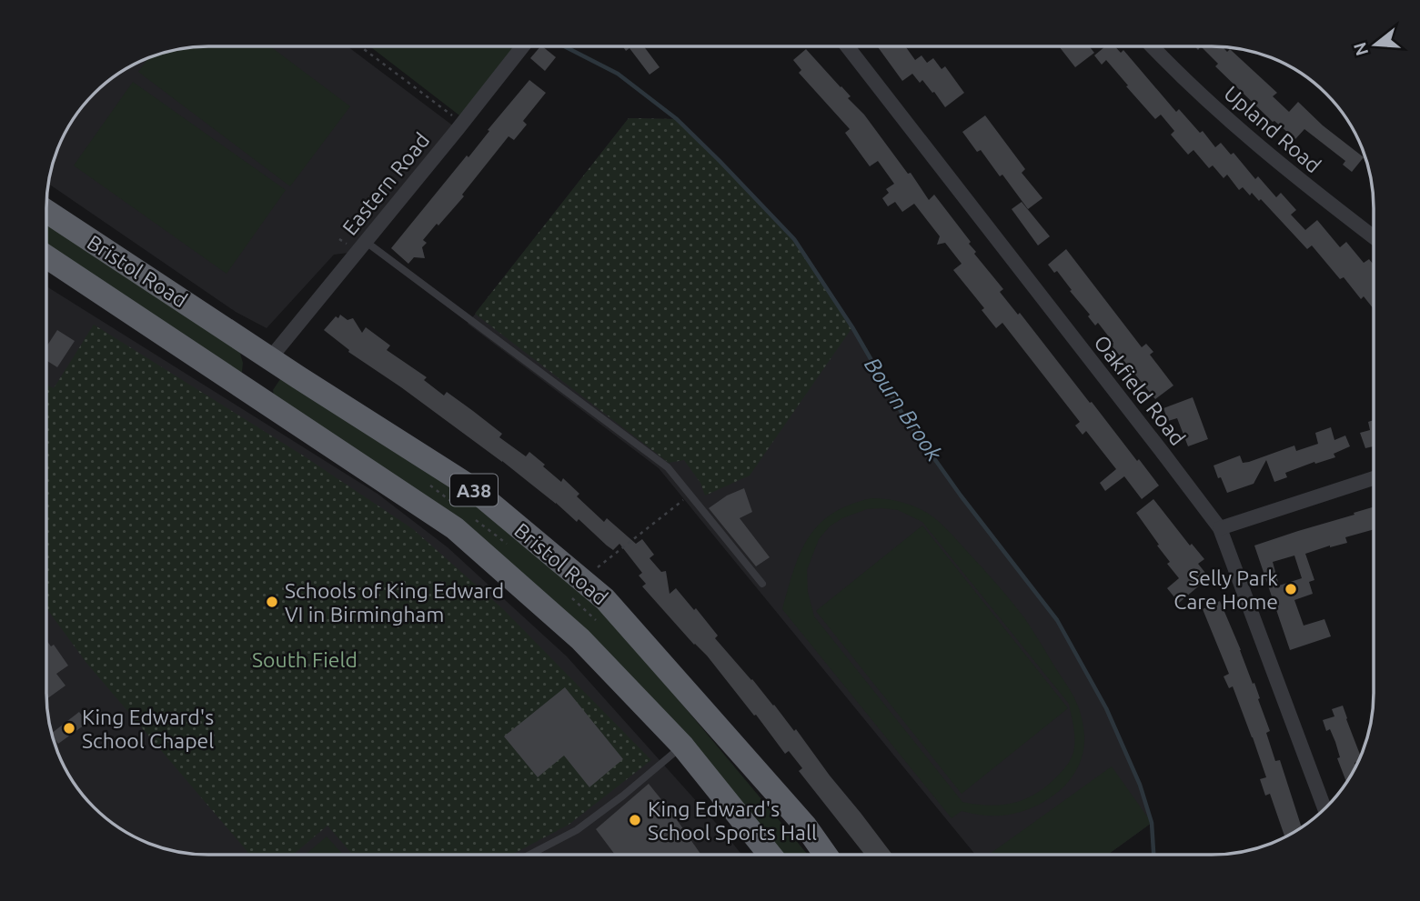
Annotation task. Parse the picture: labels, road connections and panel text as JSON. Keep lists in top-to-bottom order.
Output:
{
  "streets": {
    "highway": ["Bristol Road", "A38"],
    "street": ["Upland Road", "Eastern Road", "Oakfield Road"]
  },
  "crossings": [
    ["Eastern Road", "Bristol Road"]
  ],
  "water": ["Bourn Brook"],
  "parks": ["South Field"],
  "places": [
    "Selly Park Care Home",
    "Schools of King Edward VI in Birmingham",
    "King Edward's School Chapel",
    "King Edward's School Sports Hall"
  ],
  "north": "left"
}
